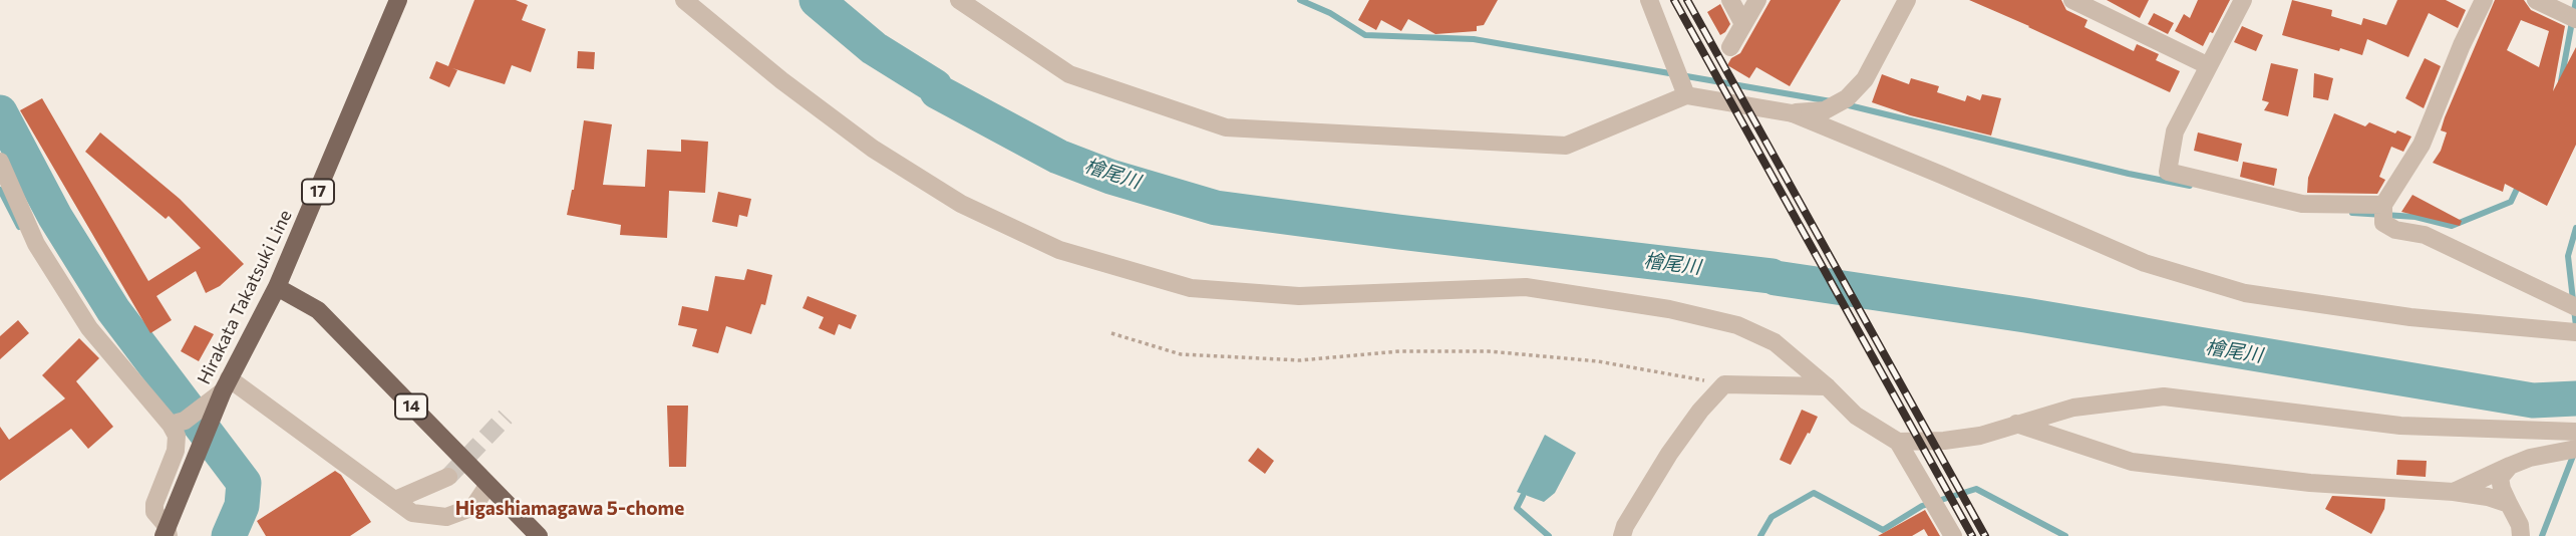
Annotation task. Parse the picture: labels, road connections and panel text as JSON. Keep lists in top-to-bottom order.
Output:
{
  "streets": {
    "main road": ["17", "Hirakata Takatsuki Line", "14"]
  },
  "crossings": [
    ["Hirakata Takatsuki Line", "14"]
  ],
  "districts": ["Higashiamagawa 5-chome"],
  "water": ["檜尾川"]
}
